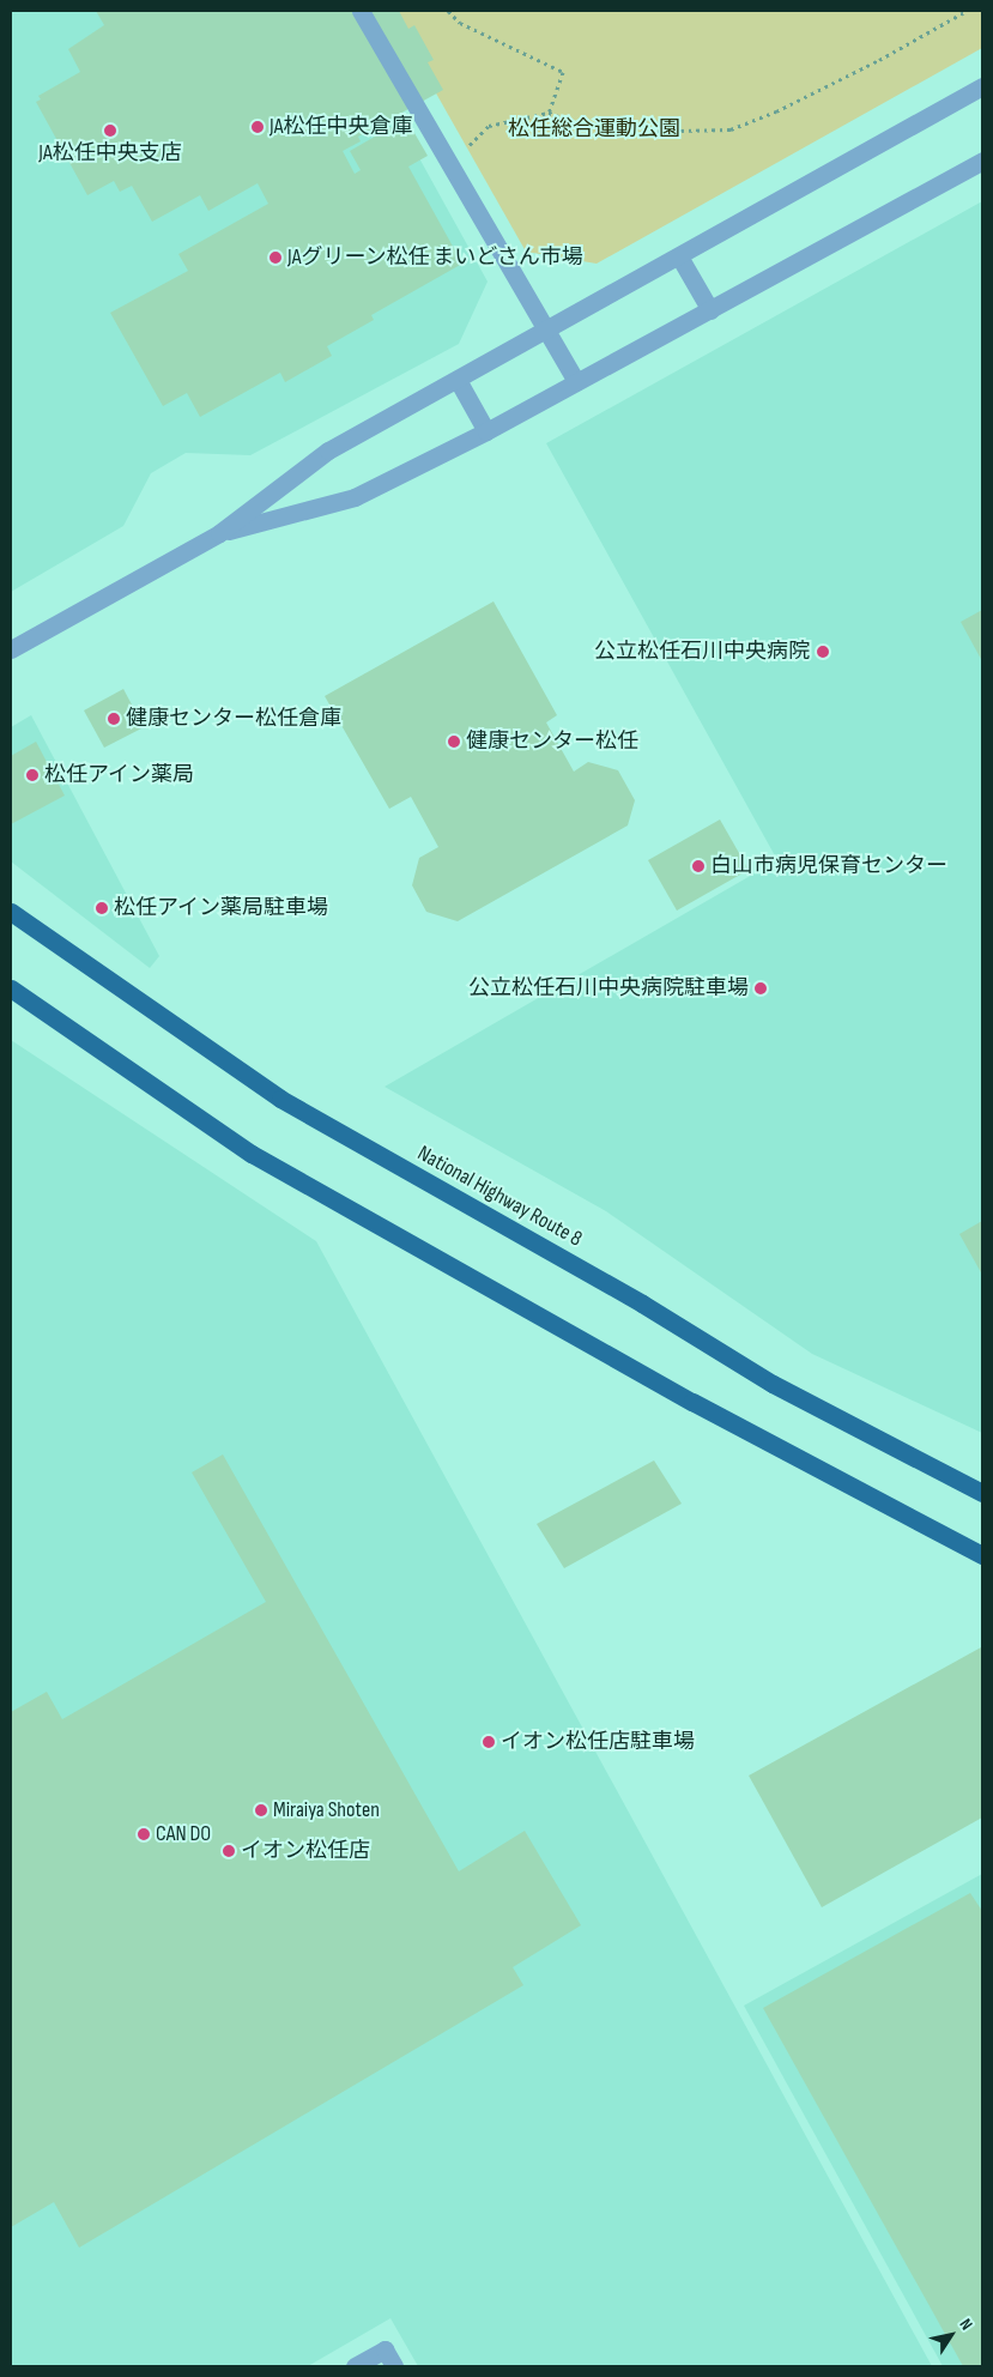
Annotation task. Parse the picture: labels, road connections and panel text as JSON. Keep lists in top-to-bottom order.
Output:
{
  "streets": {
    "highway": ["National Highway Route 8"]
  },
  "parks": ["松任総合運動公園"],
  "places": [
    "JA松任中央倉庫",
    "JA松任中央支店",
    "JAグリーン松任 まいどさん市場",
    "公立松任石川中央病院",
    "健康センター松任倉庫",
    "健康センター松任",
    "松任アイン薬局",
    "白山市病児保育センター",
    "松任アイン薬局駐車場",
    "公立松任石川中央病院駐車場",
    "イオン松任店駐車場",
    "Miraiya Shoten",
    "CAN DO",
    "イオン松任店"
  ],
  "north": "top right"
}
